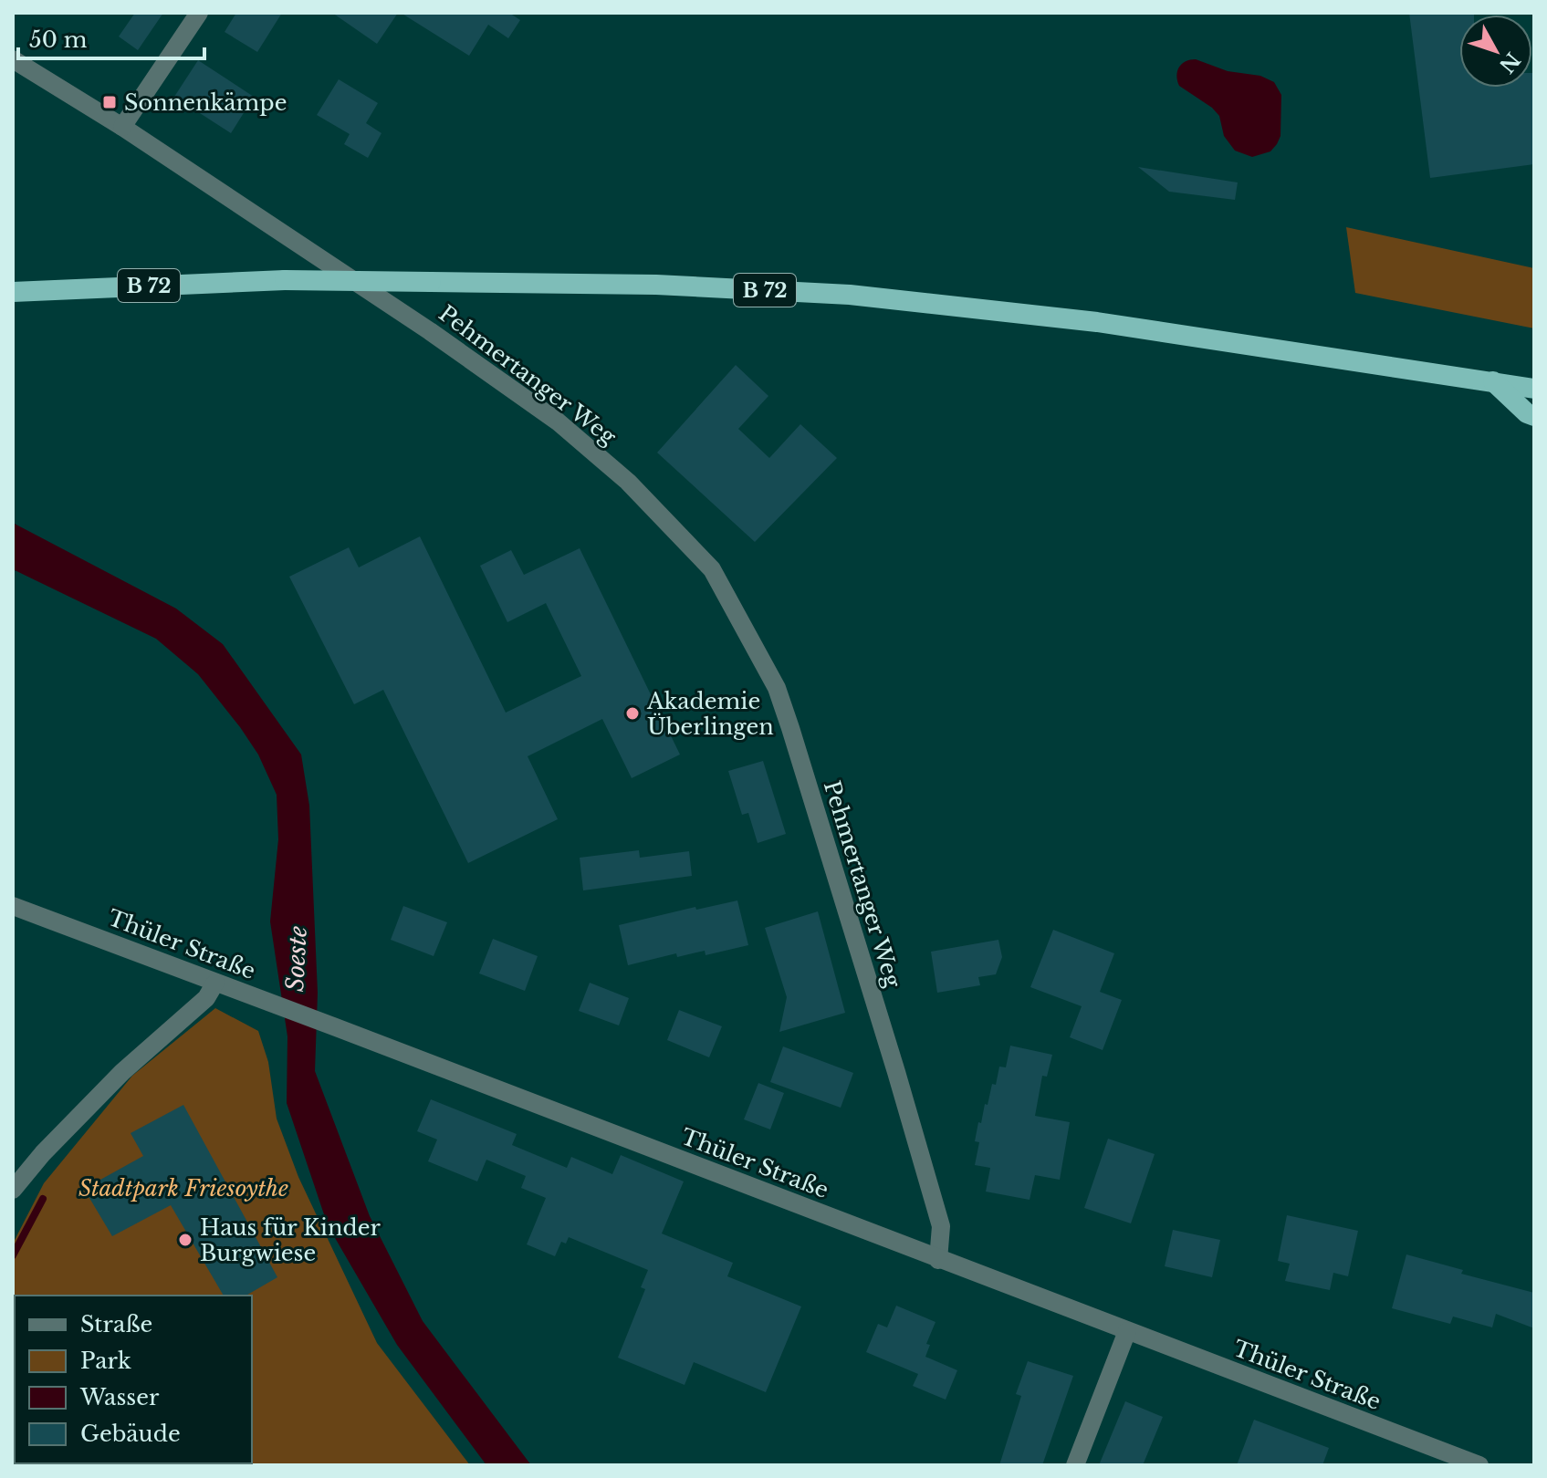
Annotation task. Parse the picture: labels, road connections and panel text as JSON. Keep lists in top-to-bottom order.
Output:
{
  "streets": {
    "highway": ["B 72"],
    "street": ["Pehmertanger Weg", "Thüler Straße"]
  },
  "crossings": [
    ["Pehmertanger Weg", "Thüler Straße"]
  ],
  "water": ["Soeste"],
  "parks": ["Stadtpark Friesoythe"],
  "places": {
    "transit": ["Sonnenkämpe"],
    "other": ["Akademie Überlingen", "Haus für Kinder Burgwiese"]
  },
  "legend": [
    "Straße",
    "Park",
    "Wasser",
    "Gebäude"
  ],
  "scale_bar": "50 m",
  "north": "bottom right"
}
